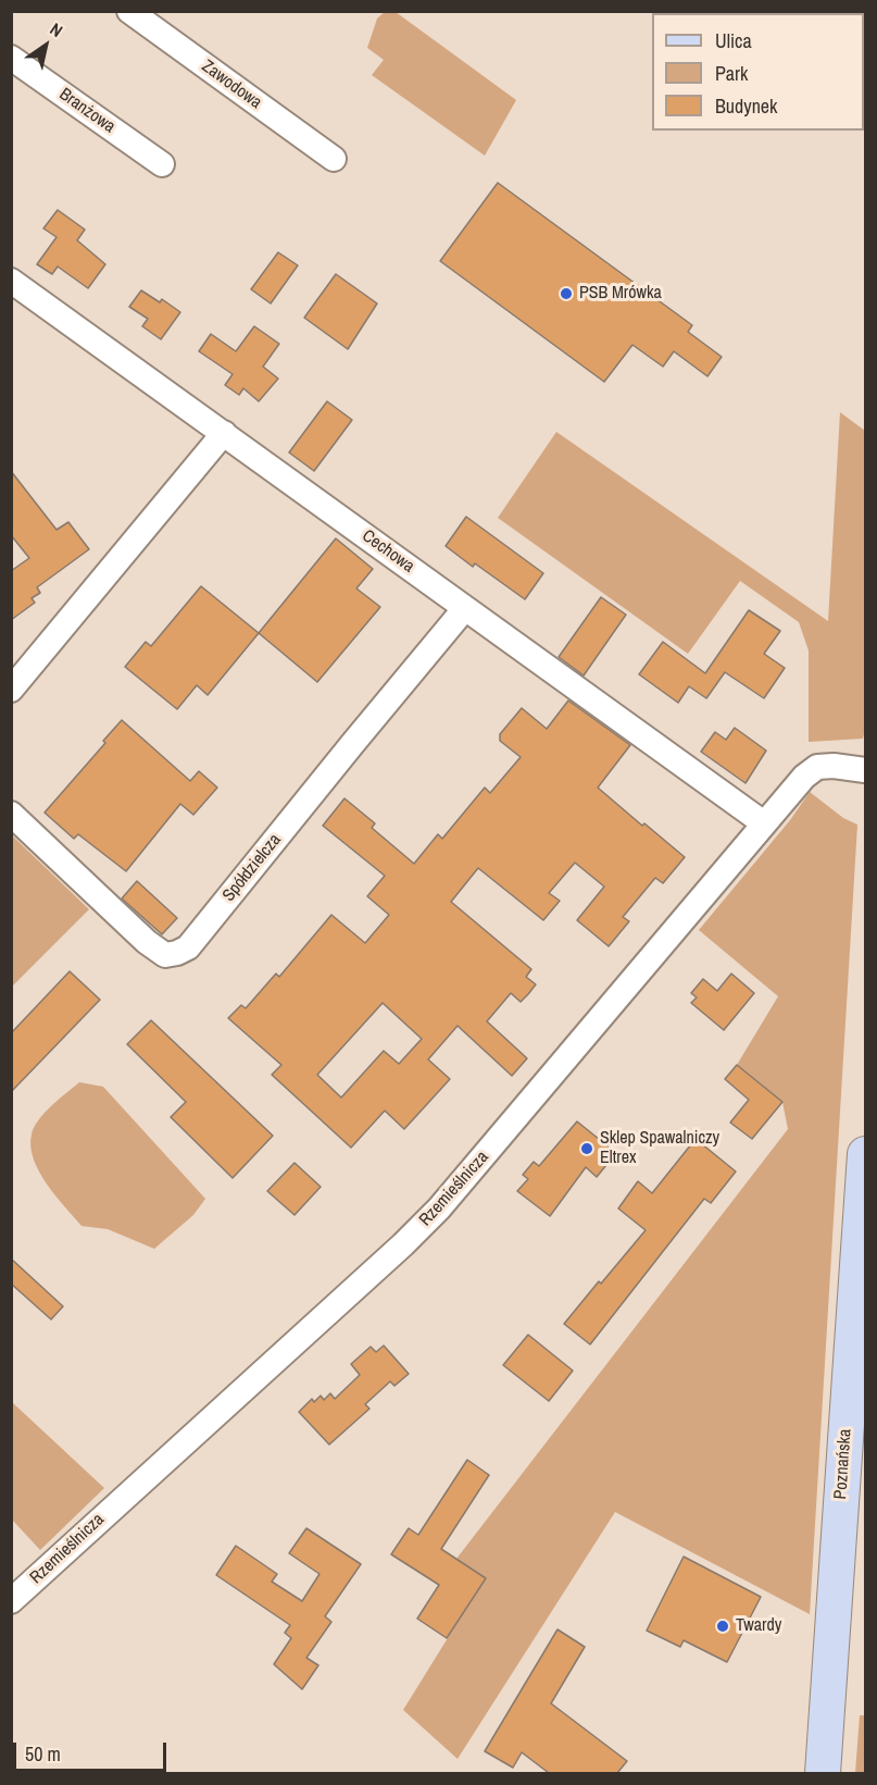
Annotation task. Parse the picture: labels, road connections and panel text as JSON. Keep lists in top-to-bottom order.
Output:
{
  "streets": {
    "main road": ["Poznańska"],
    "street": [
      "Zawodowa",
      "Branżowa",
      "Cechowa",
      "Spółdzielcza",
      "Rzemieślnicza"
    ]
  },
  "crossings": [
    ["Cechowa", "Spółdzielcza"],
    ["Cechowa", "Rzemieślnicza"]
  ],
  "places": ["PSB Mrówka", "Sklep Spawalniczy Eltrex", "Twardy"],
  "legend": ["Ulica", "Park", "Budynek"],
  "scale_bar": "50 m",
  "north": "top right"
}
